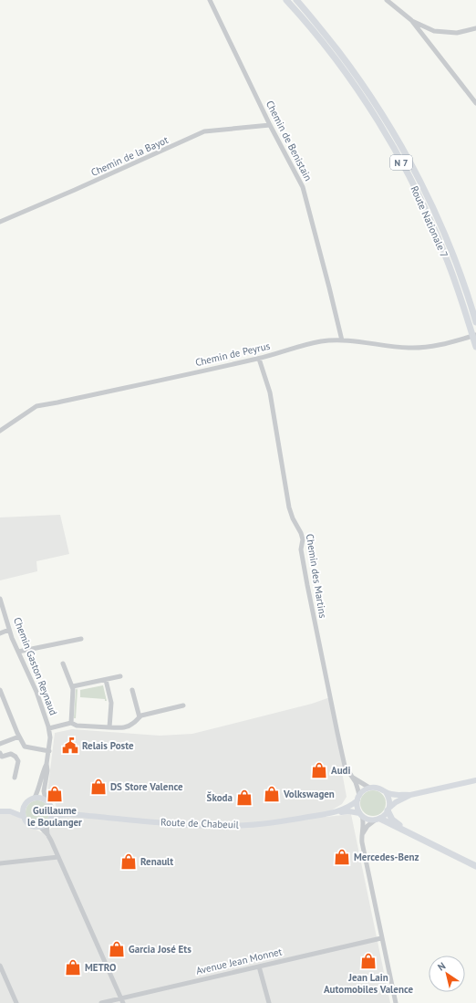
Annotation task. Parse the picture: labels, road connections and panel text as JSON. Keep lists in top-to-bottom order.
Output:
{
  "streets": {
    "highway": ["N 7", "Route Nationale 7"],
    "main road": ["Route de Chabeuil"],
    "street": [
      "Chemin de Benistain",
      "Chemin de la Bayot",
      "Chemin de Peyrus",
      "Chemin des Martins",
      "Chemin Gaston Reynaud",
      "Avenue Jean Monnet"
    ]
  },
  "crossings": [
    ["Chemin de Benistain", "Chemin de la Bayot"],
    ["Chemin de Benistain", "Chemin de Peyrus"],
    ["Chemin de Peyrus", "Chemin des Martins"],
    ["Chemin Gaston Reynaud", "Route de Chabeuil"]
  ],
  "places": {
    "public building": ["Relais Poste"],
    "shop": [
      "Audi",
      "DS Store Valence",
      "Guillaume le Boulanger",
      "Volkswagen",
      "Škoda",
      "Mercedes-Benz",
      "Renault",
      "Garcia José Ets",
      "Jean Lain Automobiles Valence",
      "METRO"
    ]
  },
  "north": "top left"
}
